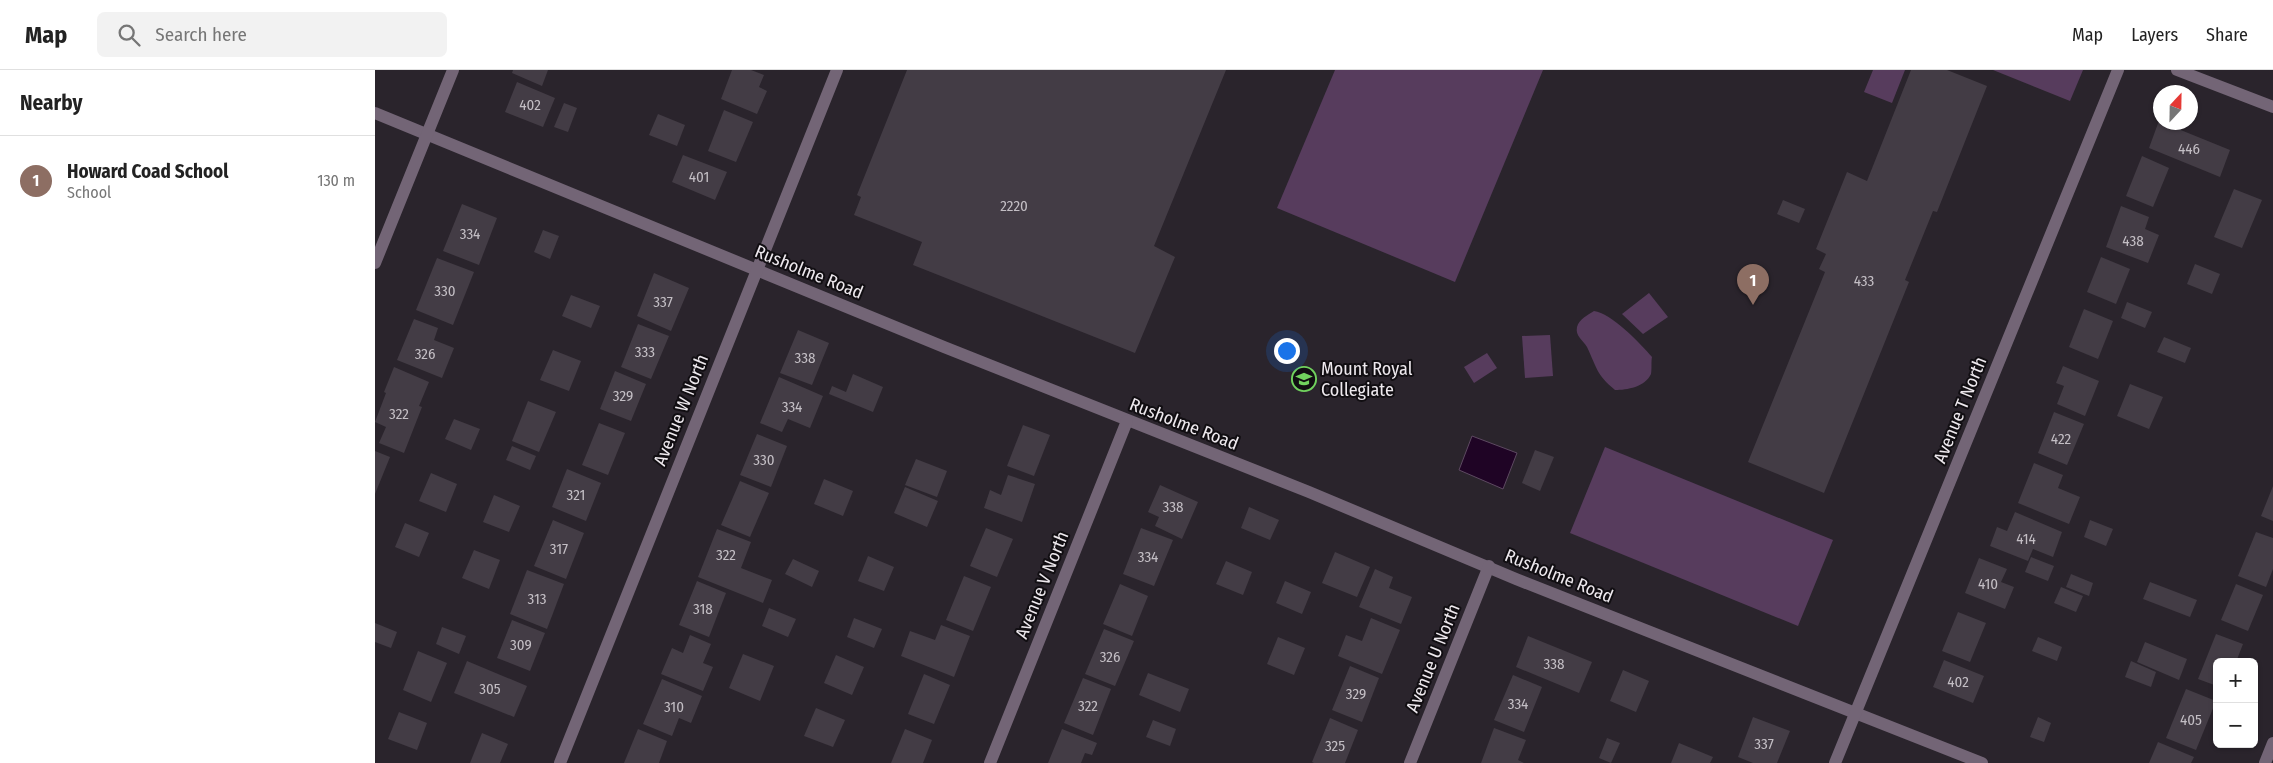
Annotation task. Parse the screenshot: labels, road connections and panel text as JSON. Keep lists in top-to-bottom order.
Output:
{
  "streets": {
    "street": [
      "Rusholme Road",
      "Avenue W North",
      "Avenue T North",
      "Avenue V North",
      "Avenue U North"
    ]
  },
  "crossings": [
    ["Rusholme Road", "Avenue W North"],
    ["Rusholme Road", "Avenue T North"],
    ["Rusholme Road", "Avenue V North"],
    ["Rusholme Road", "Avenue U North"]
  ],
  "places": {
    "school or university": ["Mount Royal Collegiate"]
  },
  "house_numbers": [
    "402",
    "446",
    "401",
    "2220",
    "334",
    "438",
    "433",
    "330",
    "337",
    "333",
    "326",
    "338",
    "329",
    "334",
    "322",
    "422",
    "330",
    "321",
    "338",
    "414",
    "317",
    "322",
    "334",
    "410",
    "313",
    "318",
    "309",
    "326",
    "338",
    "402",
    "305",
    "329",
    "334",
    "322",
    "310",
    "405",
    "337",
    "325"
  ],
  "north": "top",
  "page": {
    "header": "Map",
    "search": "Search here",
    "nav": ["Map", "Layers", "Share"],
    "heading": "Nearby",
    "list": [
      {
        "mark": "1",
        "name": "Howard Coad School",
        "note": "School",
        "value": "130 m"
      }
    ],
    "pins": "1",
    "map_buttons": ["+", "−"]
  }
}
